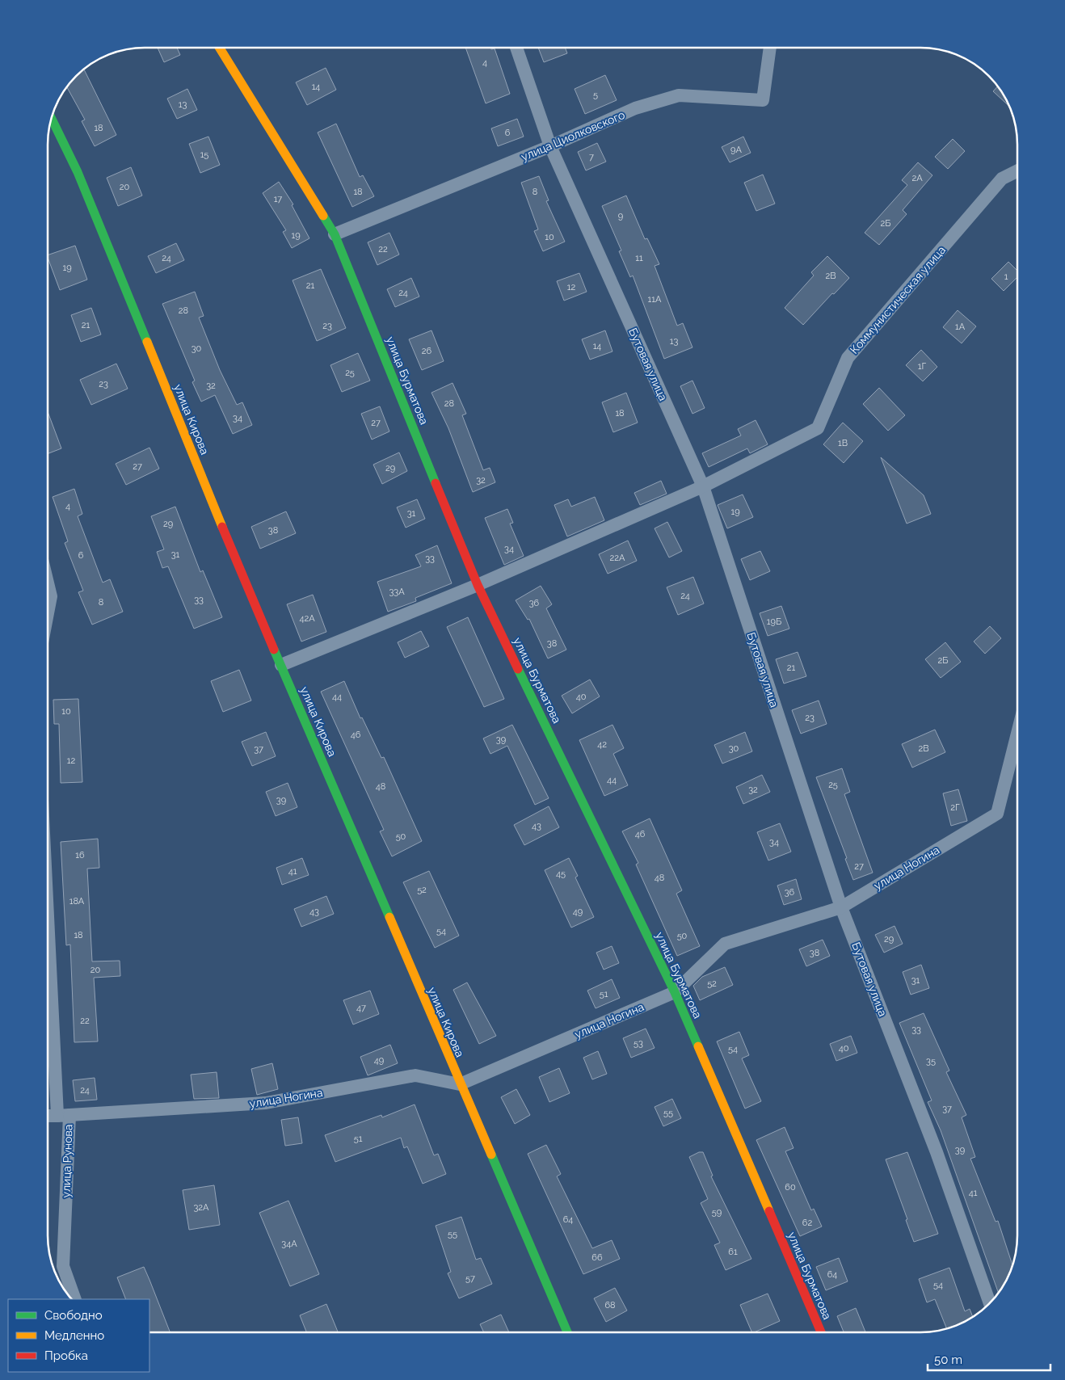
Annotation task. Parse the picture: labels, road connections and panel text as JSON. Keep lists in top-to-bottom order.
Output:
{
  "streets": {
    "street": [
      "улица Циолковского",
      "Коммунистическая улица",
      "Бутовая улица",
      "улица Бурматова",
      "улица Кирова",
      "улица Ногина",
      "улица Рунова"
    ]
  },
  "crossings": [
    ["улица Циолковского", "Бутовая улица"],
    ["улица Циолковского", "улица Бурматова"],
    ["Коммунистическая улица", "Бутовая улица"],
    ["Коммунистическая улица", "улица Бурматова"],
    ["Коммунистическая улица", "улица Кирова"],
    ["Бутовая улица", "улица Ногина"],
    ["улица Бурматова", "улица Ногина"],
    ["улица Кирова", "улица Ногина"],
    ["улица Ногина", "улица Рунова"]
  ],
  "house_numbers": [
    "4",
    "14",
    "5",
    "13",
    "18",
    "6",
    "9А",
    "15",
    "7",
    "2А",
    "20",
    "18",
    "8",
    "17",
    "9",
    "2Б",
    "19",
    "10",
    "22",
    "24",
    "11",
    "19",
    "2В",
    "1",
    "21",
    "12",
    "24",
    "11А",
    "28",
    "21",
    "23",
    "1А",
    "13",
    "14",
    "30",
    "26",
    "1Г",
    "25",
    "23",
    "32",
    "28",
    "18",
    "34",
    "27",
    "1В",
    "27",
    "29",
    "32",
    "4",
    "19",
    "31",
    "29",
    "38",
    "34",
    "31",
    "6",
    "22А",
    "33",
    "33А",
    "24",
    "33",
    "8",
    "36",
    "42А",
    "19Б",
    "38",
    "2Б",
    "21",
    "44",
    "40",
    "10",
    "23",
    "46",
    "39",
    "42",
    "30",
    "2В",
    "37",
    "12",
    "44",
    "25",
    "48",
    "32",
    "39",
    "2Г",
    "43",
    "46",
    "50",
    "34",
    "16",
    "27",
    "41",
    "45",
    "48",
    "52",
    "36",
    "18А",
    "43",
    "49",
    "54",
    "18",
    "50",
    "29",
    "38",
    "20",
    "31",
    "52",
    "51",
    "47",
    "22",
    "33",
    "53",
    "40",
    "54",
    "49",
    "35",
    "24",
    "37",
    "55",
    "51",
    "39",
    "60",
    "41",
    "32А",
    "59",
    "64",
    "62",
    "55",
    "34А",
    "61",
    "66",
    "64",
    "57",
    "54",
    "68"
  ],
  "legend": ["Свободно", "Медленно", "Пробка"],
  "scale_bar": "50 m"
}
